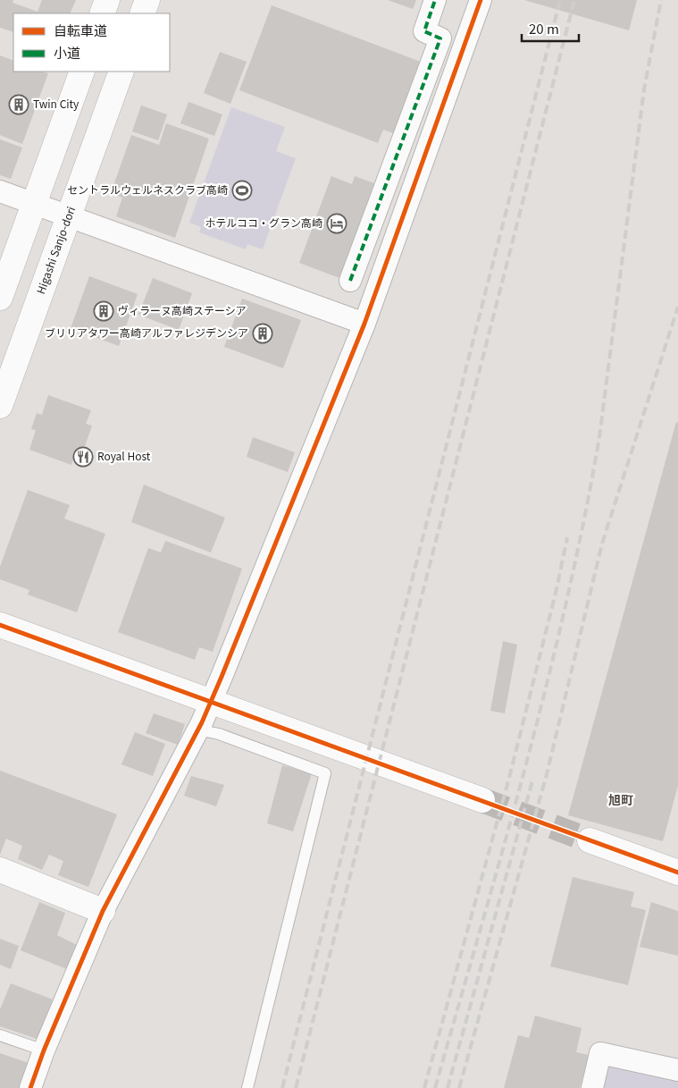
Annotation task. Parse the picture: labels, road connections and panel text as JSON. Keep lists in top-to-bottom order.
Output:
{
  "streets": {
    "main road": ["Higashi Sanjo-dori"]
  },
  "districts": ["旭町"],
  "places": {
    "building": ["Twin City", "ヴィラーヌ高崎ステーシア", "ブリリアタワー高崎アルファレジデンシア"],
    "sports": ["セントラルウェルネスクラブ高崎"],
    "hotel": ["ホテルココ・グラン高崎"],
    "restaurant": ["Royal Host"]
  },
  "legend": ["自転車道", "小道"],
  "scale_bar": "20 m"
}
